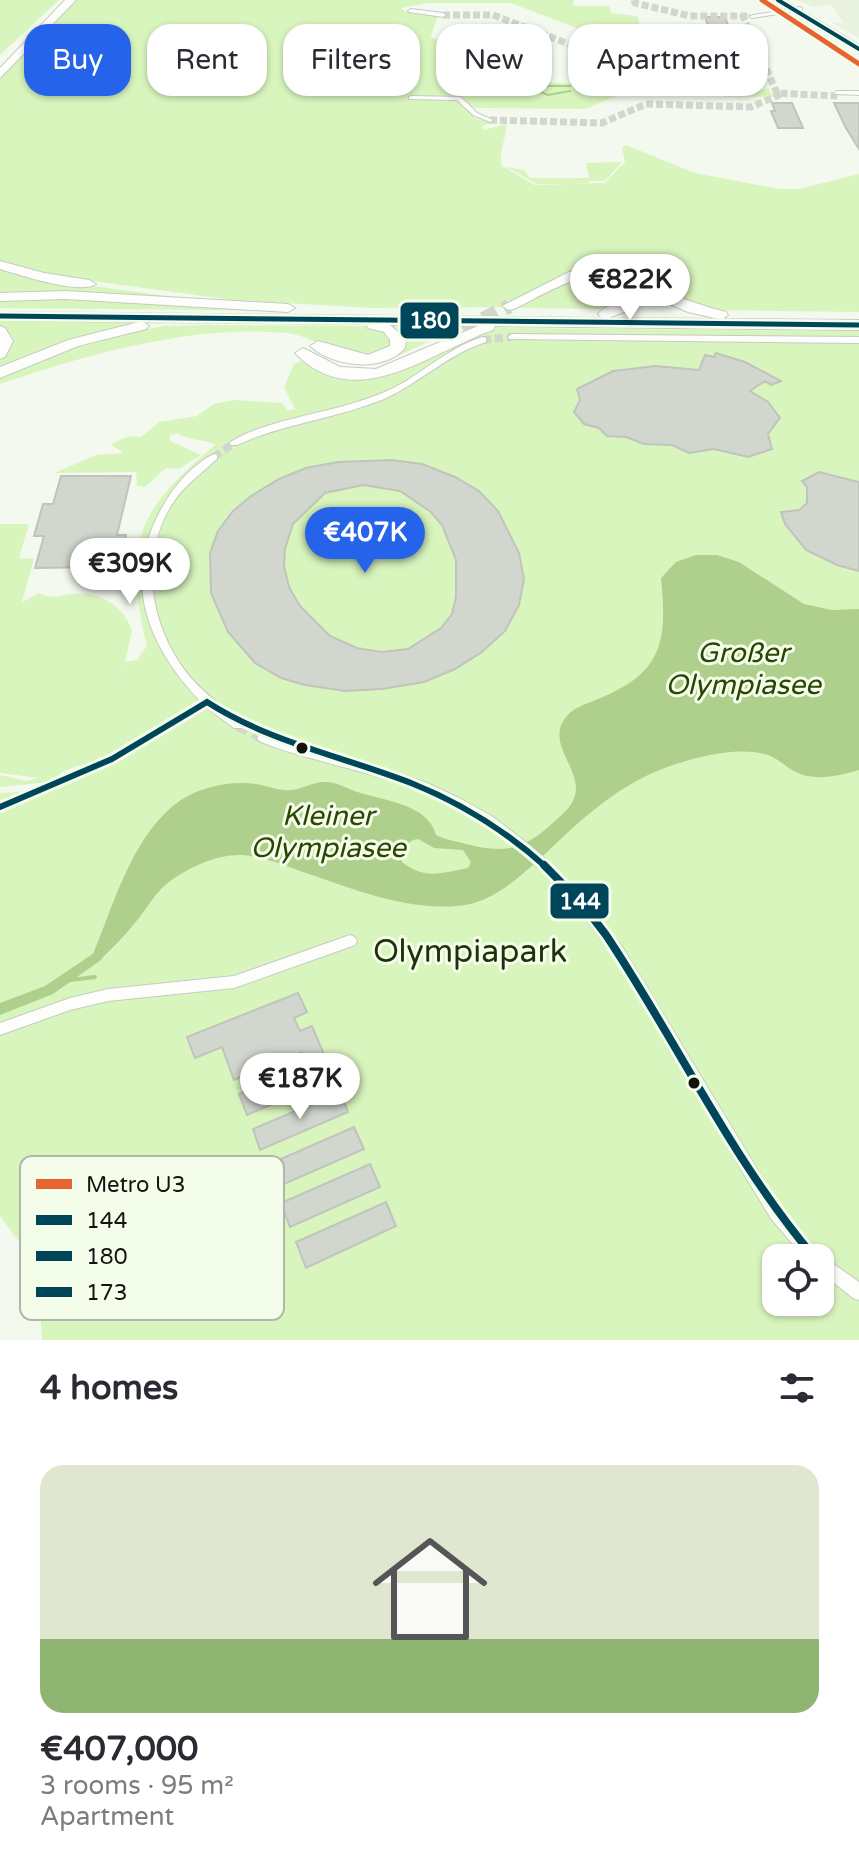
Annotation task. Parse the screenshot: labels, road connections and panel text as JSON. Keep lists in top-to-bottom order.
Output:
{
  "water": ["Großer Olympiasee", "Kleiner Olympiasee"],
  "parks": ["Olympiapark"],
  "lines": [
    "metro line U3",
    "transit line 180",
    "transit line 173",
    "transit line 144"
  ],
  "legend": [
    "Metro U3",
    "144",
    "180",
    "173"
  ],
  "page": {
    "chip": [
      "Buy",
      "Rent",
      "Filters",
      "New",
      "Apartment"
    ],
    "price": [
      "€822K",
      "€407K",
      "€309K",
      "€187K"
    ],
    "heading": "4 homes",
    "list": [
      {
        "name": "€407,000",
        "note": "3 rooms · 95 m² · Apartment"
      }
    ]
  }
}
